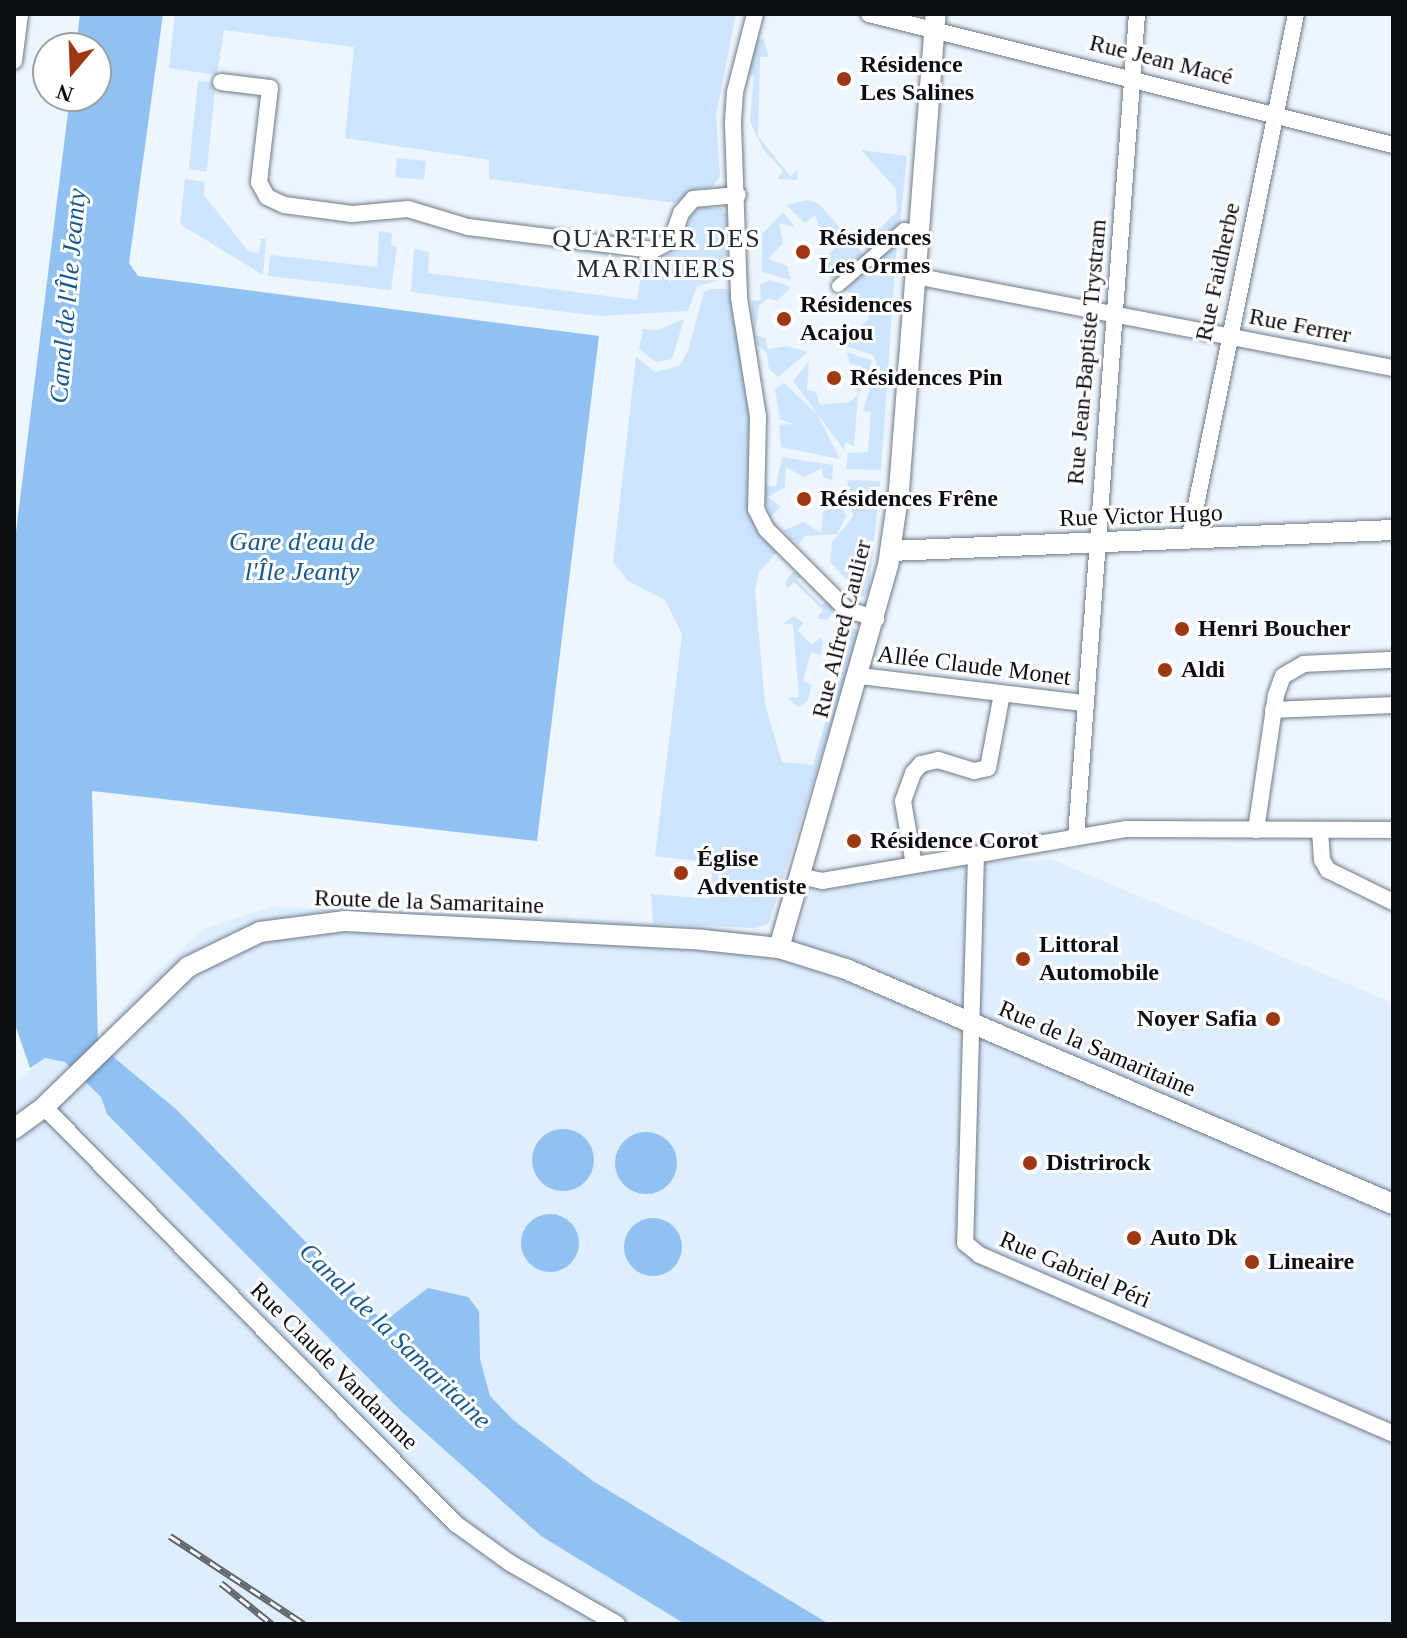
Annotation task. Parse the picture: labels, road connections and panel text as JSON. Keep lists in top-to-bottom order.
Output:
{
  "streets": {
    "street": [
      "Rue Jean Macé",
      "Rue Faidherbe",
      "Rue Ferrer",
      "Rue Jean-Baptiste Trystram",
      "Rue Victor Hugo",
      "Rue Alfred Caulier",
      "Allée Claude Monet",
      "Route de la Samaritaine",
      "Rue de la Samaritaine",
      "Rue Gabriel Péri",
      "Rue Claude Vandamme"
    ]
  },
  "crossings": [
    ["Rue Jean Macé", "Rue Faidherbe"],
    ["Rue Jean Macé", "Rue Jean-Baptiste Trystram"],
    ["Rue Jean Macé", "Rue Alfred Caulier"],
    ["Rue Faidherbe", "Rue Ferrer"],
    ["Rue Faidherbe", "Rue Victor Hugo"],
    ["Rue Ferrer", "Rue Jean-Baptiste Trystram"],
    ["Rue Ferrer", "Rue Alfred Caulier"],
    ["Rue Jean-Baptiste Trystram", "Rue Victor Hugo"],
    ["Rue Jean-Baptiste Trystram", "Allée Claude Monet"],
    ["Rue Victor Hugo", "Rue Alfred Caulier"],
    ["Rue Alfred Caulier", "Allée Claude Monet"],
    ["Rue Alfred Caulier", "Route de la Samaritaine"],
    ["Rue Alfred Caulier", "Rue de la Samaritaine"],
    ["Route de la Samaritaine", "Rue de la Samaritaine"],
    ["Route de la Samaritaine", "Rue Claude Vandamme"],
    ["Rue de la Samaritaine", "Rue Gabriel Péri"]
  ],
  "districts": ["QUARTIER DES MARINIERS"],
  "water": ["Canal de l'Île Jeanty", "Gare d'eau de l'Île Jeanty", "Canal de la Samaritaine"],
  "places": [
    "Résidence Les Salines",
    "Résidences Les Ormes",
    "Résidences Acajou",
    "Résidences Pin",
    "Résidences Frêne",
    "Henri Boucher",
    "Aldi",
    "Résidence Corot",
    "Église Adventiste",
    "Littoral Automobile",
    "Noyer Safia",
    "Distrirock",
    "Auto Dk",
    "Lineaire"
  ],
  "north": "bottom"
}
